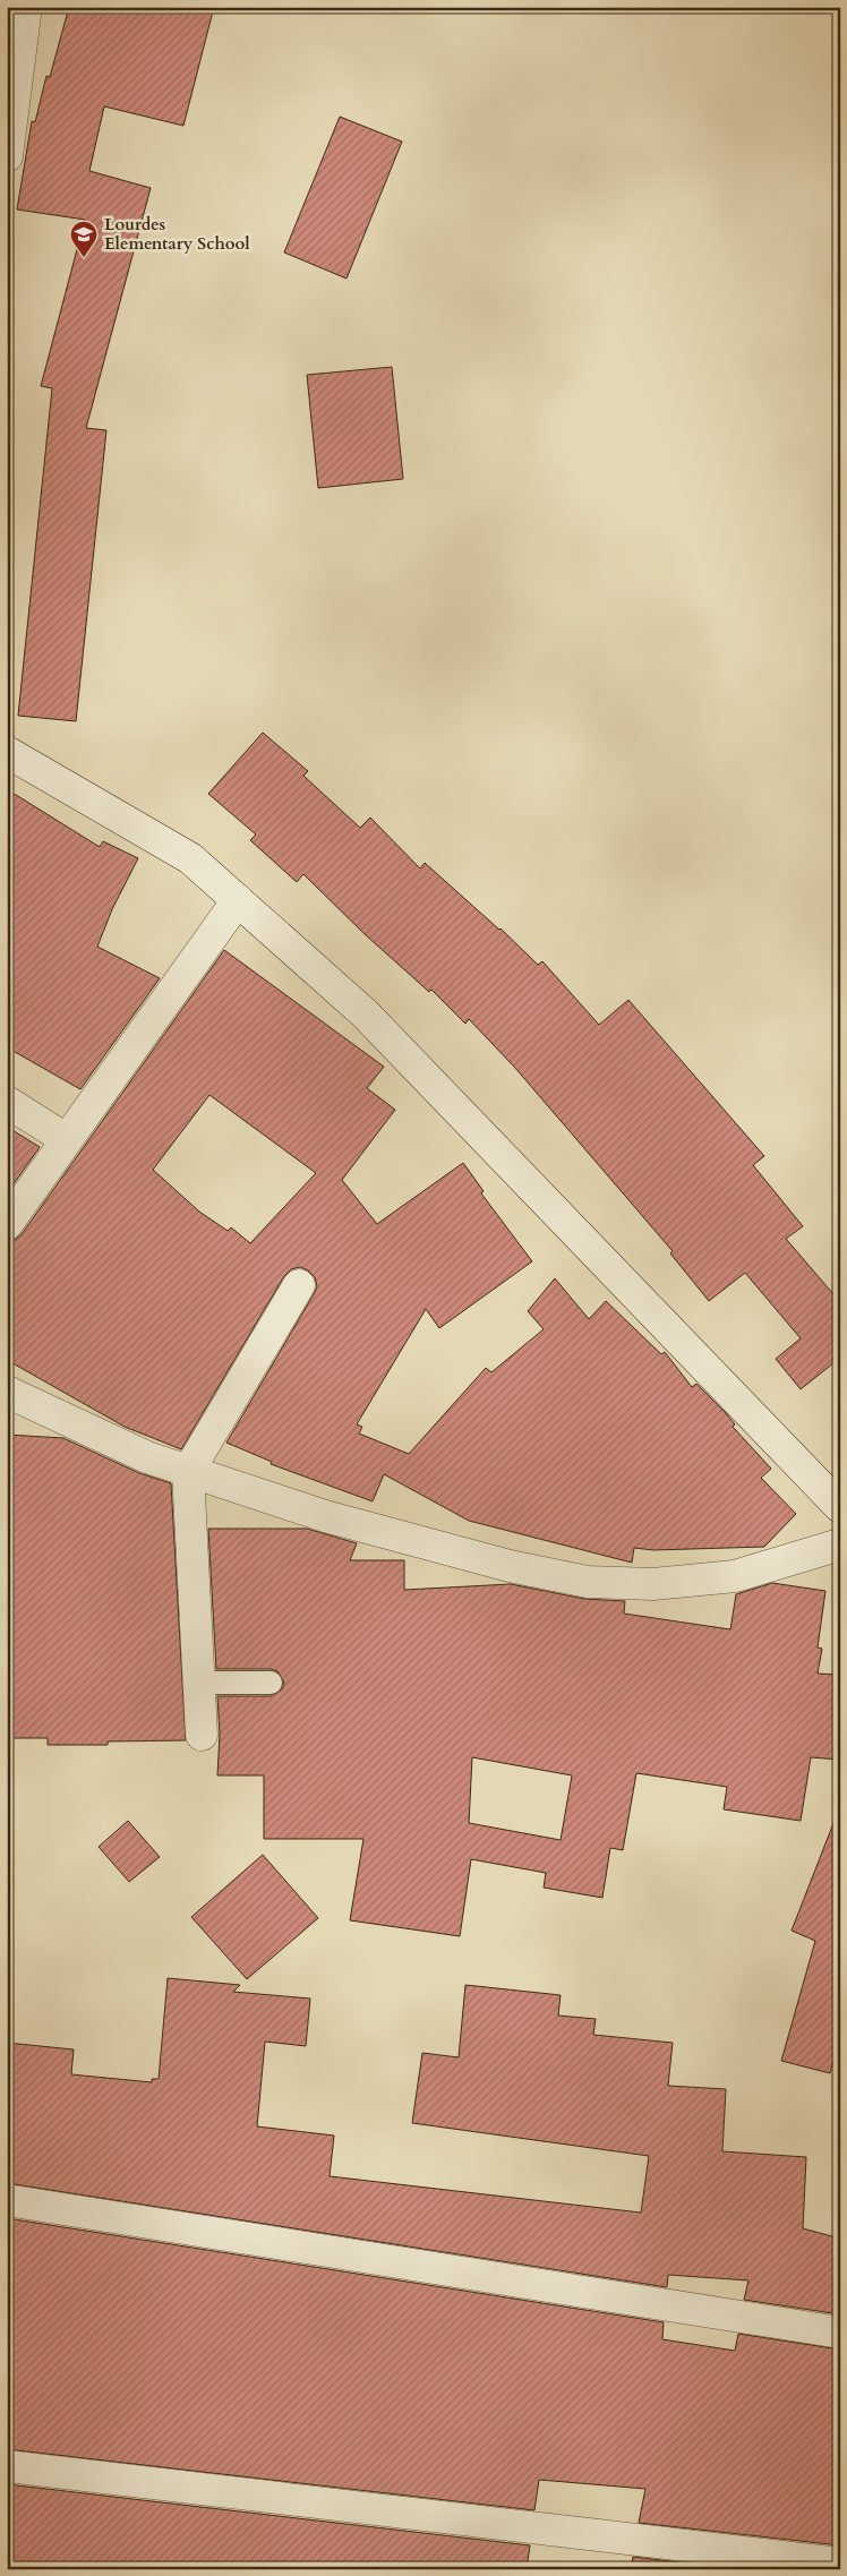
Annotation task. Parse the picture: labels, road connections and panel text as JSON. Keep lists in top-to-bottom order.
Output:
{
  "places": {
    "school or university": ["Lourdes Elementary School"]
  }
}
